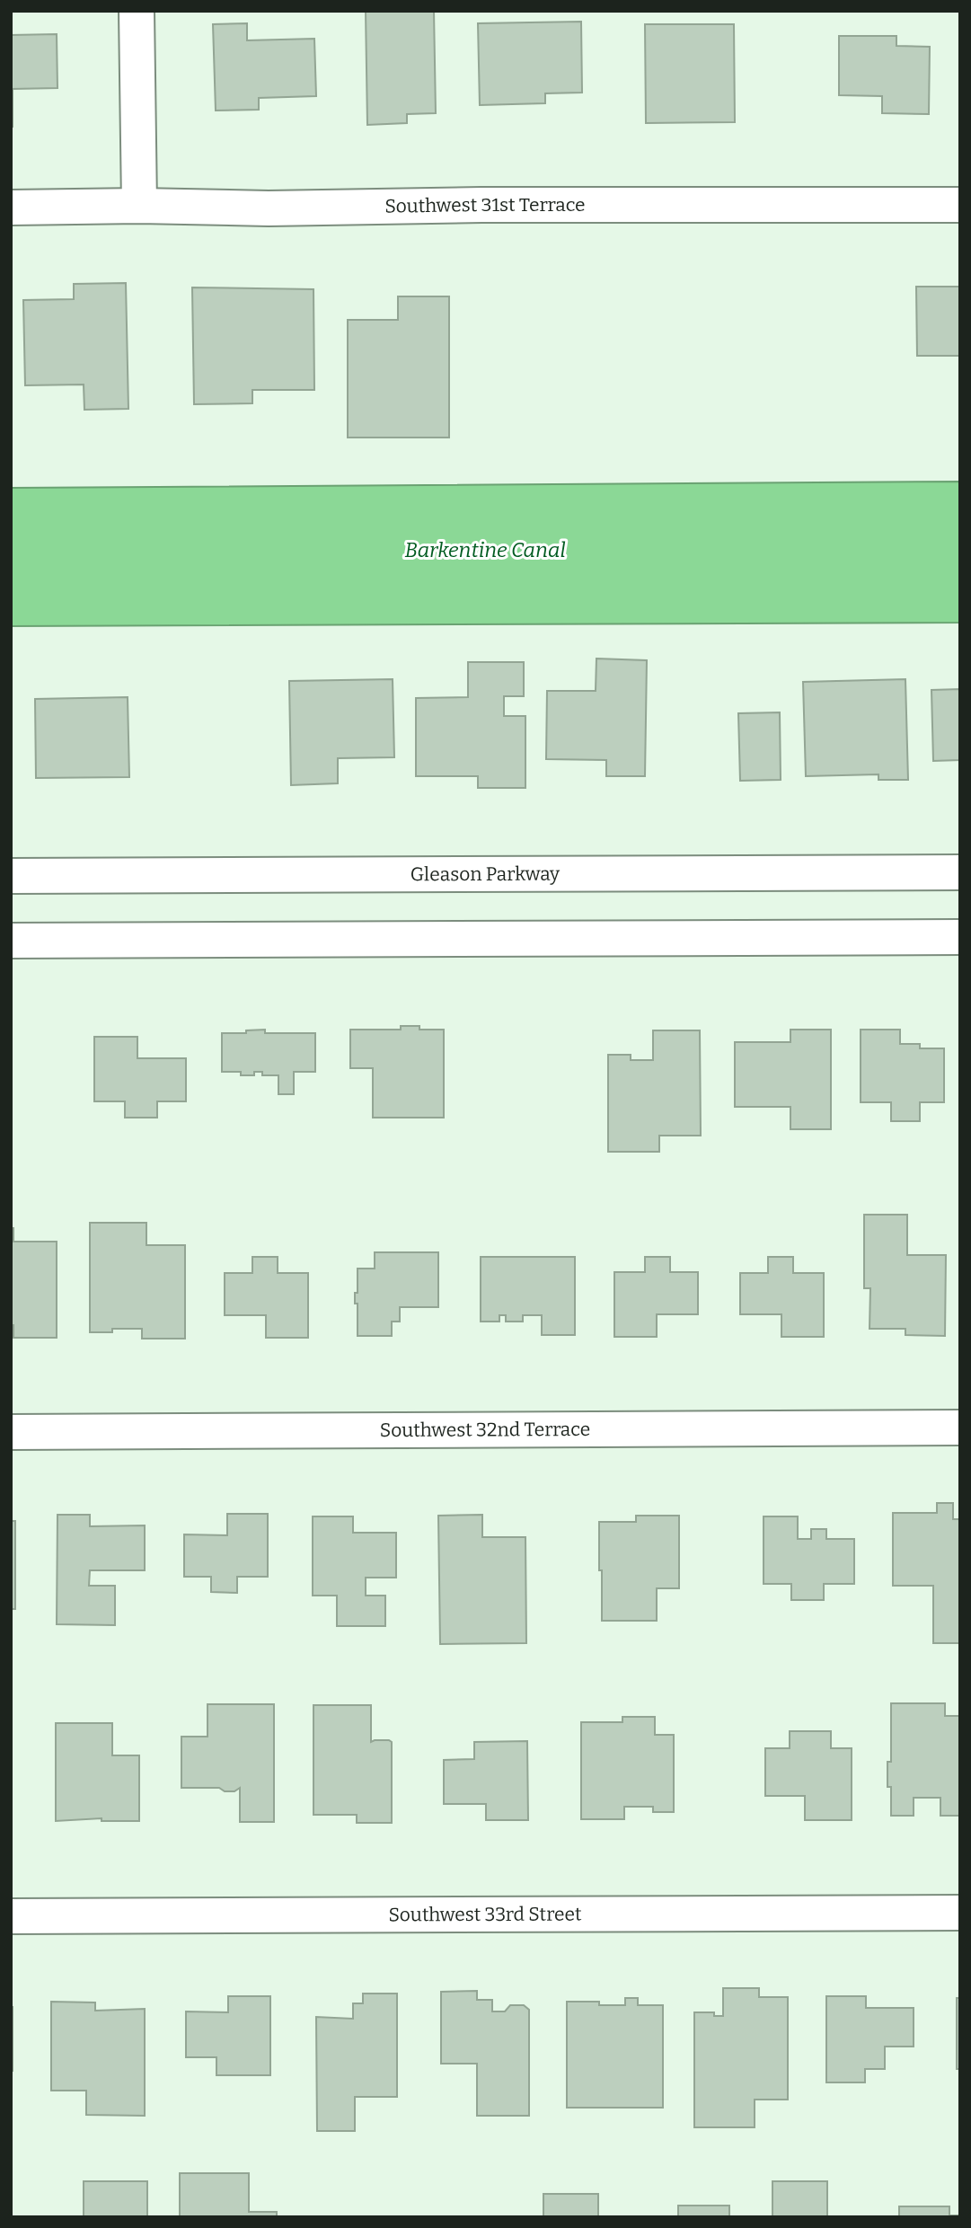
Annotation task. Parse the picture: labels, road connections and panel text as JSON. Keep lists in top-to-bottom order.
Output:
{
  "streets": {
    "street": [
      "Southwest 31st Terrace",
      "Gleason Parkway",
      "Southwest 32nd Terrace",
      "Southwest 33rd Street"
    ]
  },
  "water": ["Barkentine Canal"]
}
